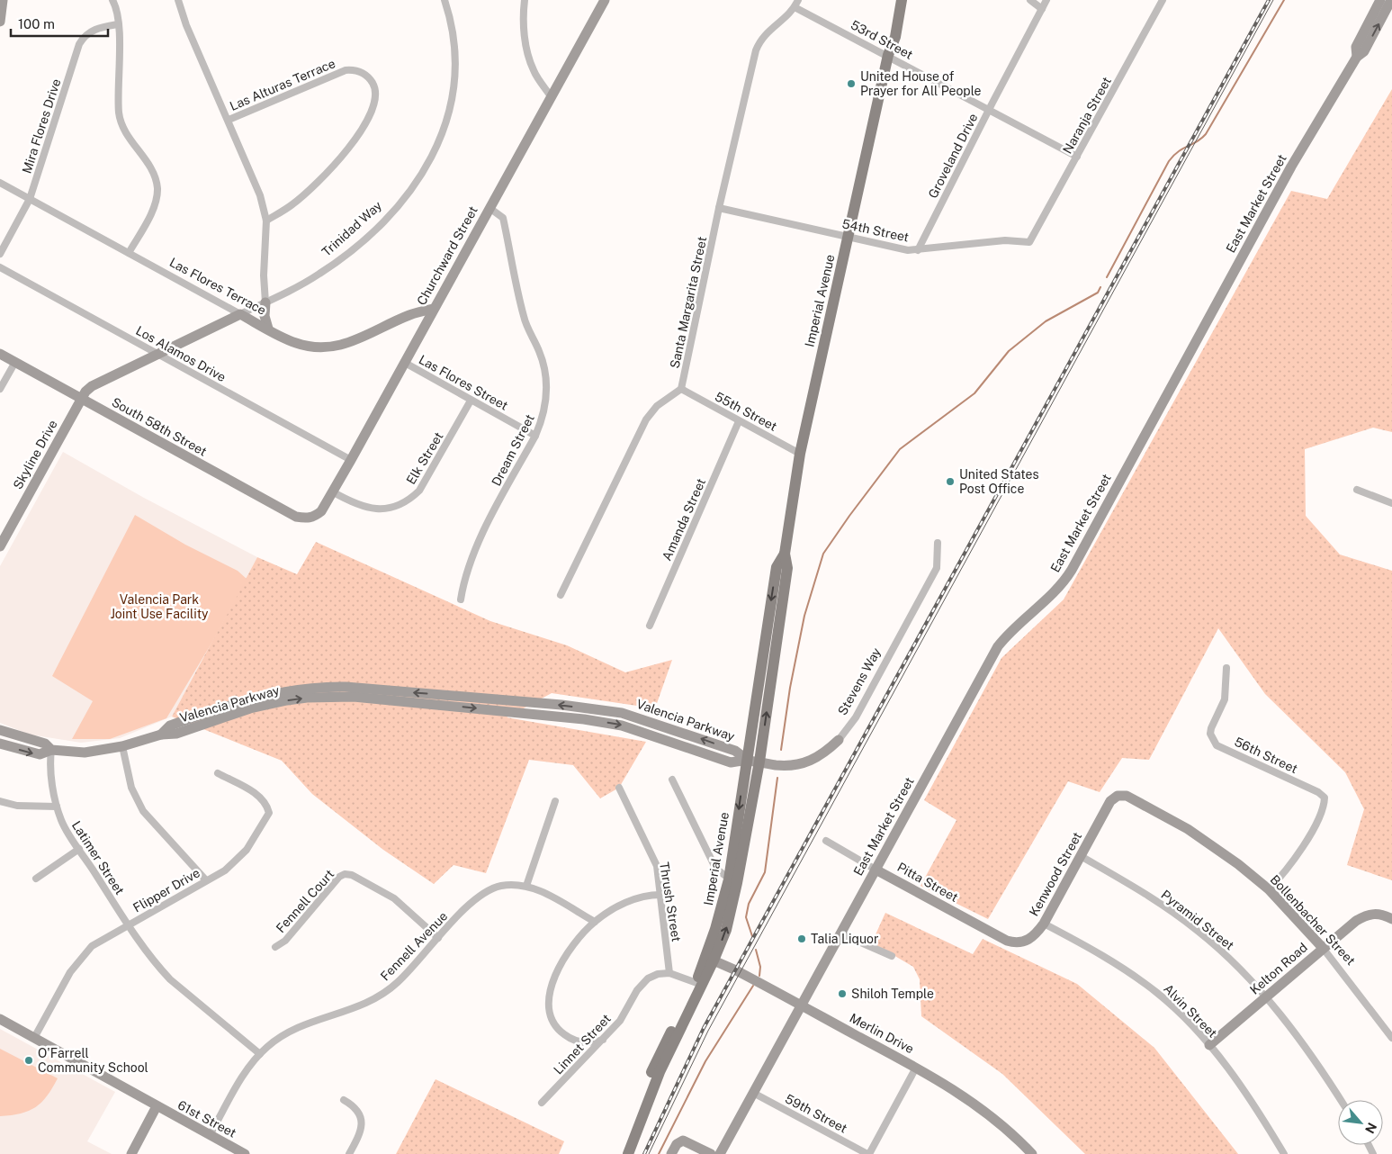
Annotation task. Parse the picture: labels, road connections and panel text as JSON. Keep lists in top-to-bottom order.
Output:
{
  "streets": {
    "main road": ["Imperial Avenue"],
    "street": [
      "53rd Street",
      "Las Alturas Terrace",
      "Naranja Street",
      "Mira Flores Drive",
      "Groveland Drive",
      "East Market Street",
      "Trinidad Way",
      "54th Street",
      "Churchward Street",
      "Las Flores Terrace",
      "Santa Margarita Street",
      "Los Alamos Drive",
      "Las Flores Street",
      "55th Street",
      "South 58th Street",
      "Dream Street",
      "Skyline Drive",
      "Elk Street",
      "Amanda Street",
      "Stevens Way",
      "Valencia Parkway",
      "56th Street",
      "Latimer Street",
      "Kenwood Street",
      "Pitta Street",
      "Flipper Drive",
      "Fennell Court",
      "Thrush Street",
      "Pyramid Street",
      "Bollenbacher Street",
      "Fennell Avenue",
      "Kelton Road",
      "Alvin Street",
      "Merlin Drive",
      "Linnet Street",
      "59th Street",
      "61st Street"
    ]
  },
  "crossings": [
    ["53rd Street", "Naranja Street"],
    ["53rd Street", "Groveland Drive"],
    ["53rd Street", "Imperial Avenue"],
    ["53rd Street", "Santa Margarita Street"],
    ["Naranja Street", "54th Street"],
    ["Mira Flores Drive", "Las Flores Terrace"],
    ["Groveland Drive", "54th Street"],
    ["East Market Street", "Pitta Street"],
    ["East Market Street", "Merlin Drive"],
    ["East Market Street", "59th Street"],
    ["Trinidad Way", "Las Flores Terrace"],
    ["Trinidad Way", "Los Alamos Drive"],
    ["Trinidad Way", "South 58th Street"],
    ["Trinidad Way", "Skyline Drive"],
    ["54th Street", "Imperial Avenue"],
    ["54th Street", "Santa Margarita Street"],
    ["Churchward Street", "Las Flores Terrace"],
    ["Churchward Street", "Los Alamos Drive"],
    ["Churchward Street", "Las Flores Street"],
    ["Churchward Street", "South 58th Street"],
    ["Churchward Street", "Dream Street"],
    ["Churchward Street", "Elk Street"],
    ["Imperial Avenue", "55th Street"],
    ["Imperial Avenue", "Stevens Way"],
    ["Imperial Avenue", "Valencia Parkway"],
    ["Imperial Avenue", "Merlin Drive"],
    ["Santa Margarita Street", "55th Street"],
    ["Las Flores Street", "Dream Street"],
    ["Las Flores Street", "Elk Street"],
    ["55th Street", "Amanda Street"],
    ["South 58th Street", "Skyline Drive"],
    ["Stevens Way", "Valencia Parkway"],
    ["Valencia Parkway", "Latimer Street"],
    ["56th Street", "Bollenbacher Street"],
    ["Latimer Street", "Flipper Drive"],
    ["Latimer Street", "Fennell Avenue"],
    ["Kenwood Street", "Pitta Street"],
    ["Kenwood Street", "Pyramid Street"],
    ["Kenwood Street", "Bollenbacher Street"],
    ["Kenwood Street", "Alvin Street"],
    ["Flipper Drive", "61st Street"],
    ["Fennell Court", "Fennell Avenue"],
    ["Thrush Street", "Linnet Street"],
    ["Pyramid Street", "Kelton Road"],
    ["Bollenbacher Street", "Kelton Road"],
    ["Fennell Avenue", "61st Street"],
    ["Kelton Road", "Alvin Street"]
  ],
  "parks": ["Valencia Park Joint Use Facility"],
  "places": [
    "United House of Prayer for All People",
    "United States Post Office",
    "Talia Liquor",
    "Shiloh Temple",
    "O'Farrell Community School"
  ],
  "scale_bar": "100 m",
  "north": "bottom right"
}
